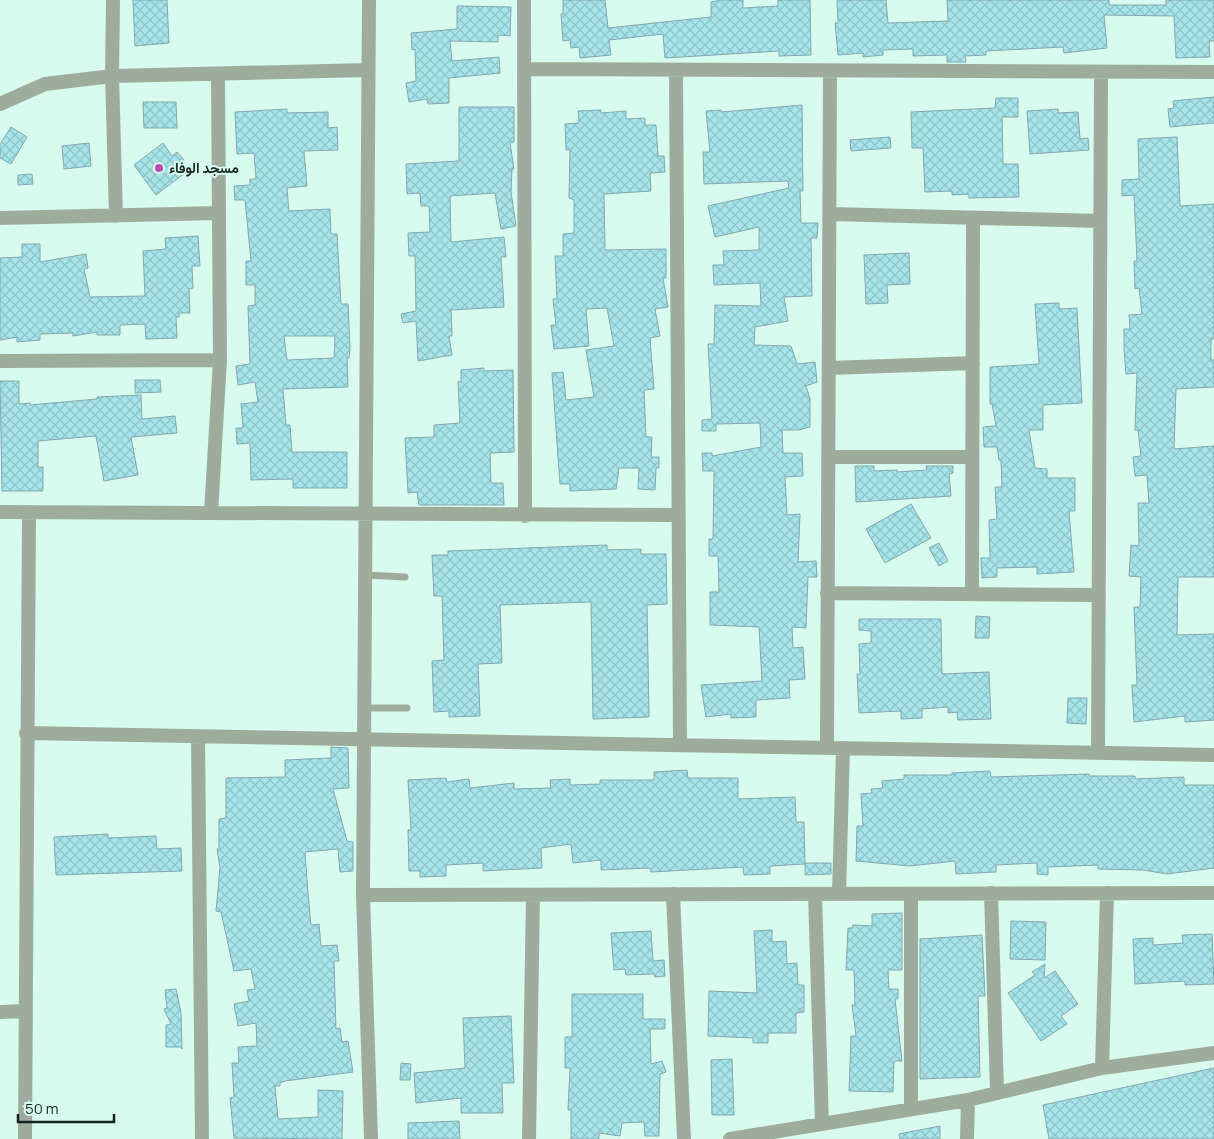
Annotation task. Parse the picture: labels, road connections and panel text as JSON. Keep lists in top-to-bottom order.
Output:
{
  "places": ["مسجد الوفاء"],
  "scale_bar": "50 m"
}
